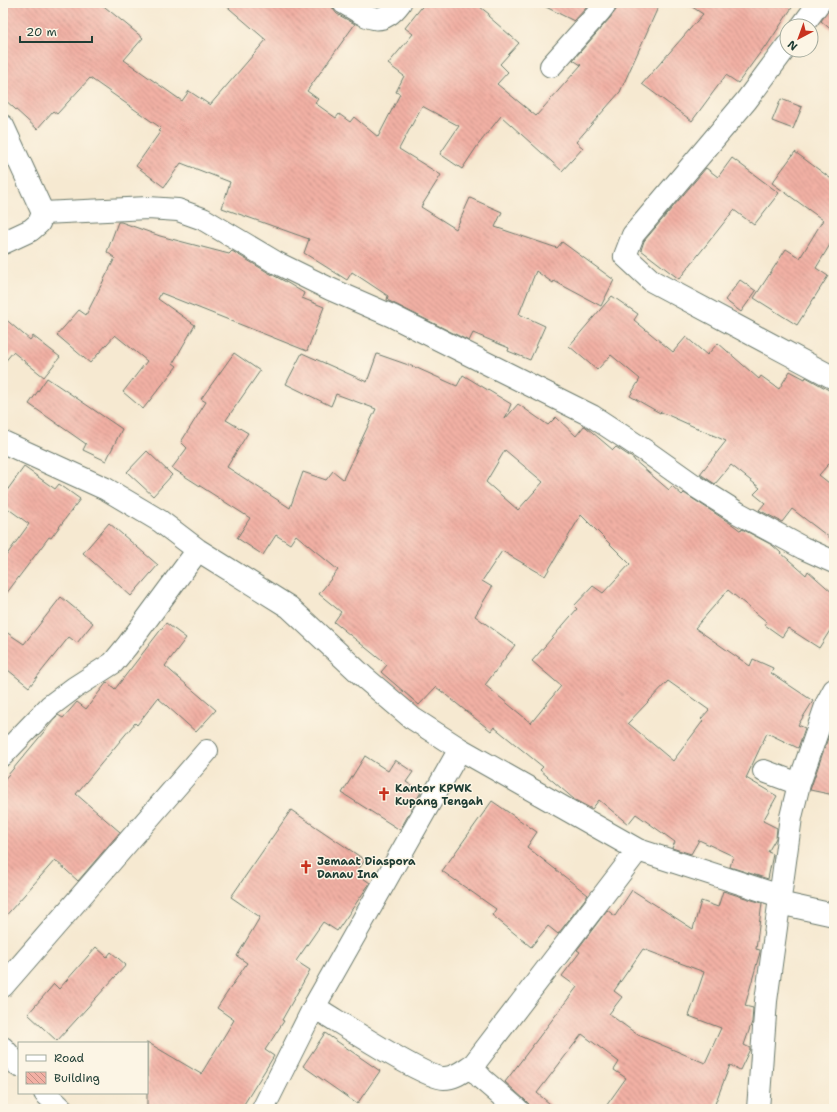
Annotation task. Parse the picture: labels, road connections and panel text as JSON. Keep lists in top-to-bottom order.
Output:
{
  "places": {
    "church": ["Kantor KPWK Kupang Tengah", "Jemaat Diaspora Danau Ina"]
  },
  "legend": ["Road", "Building"],
  "scale_bar": "20 m",
  "north": "bottom left"
}
